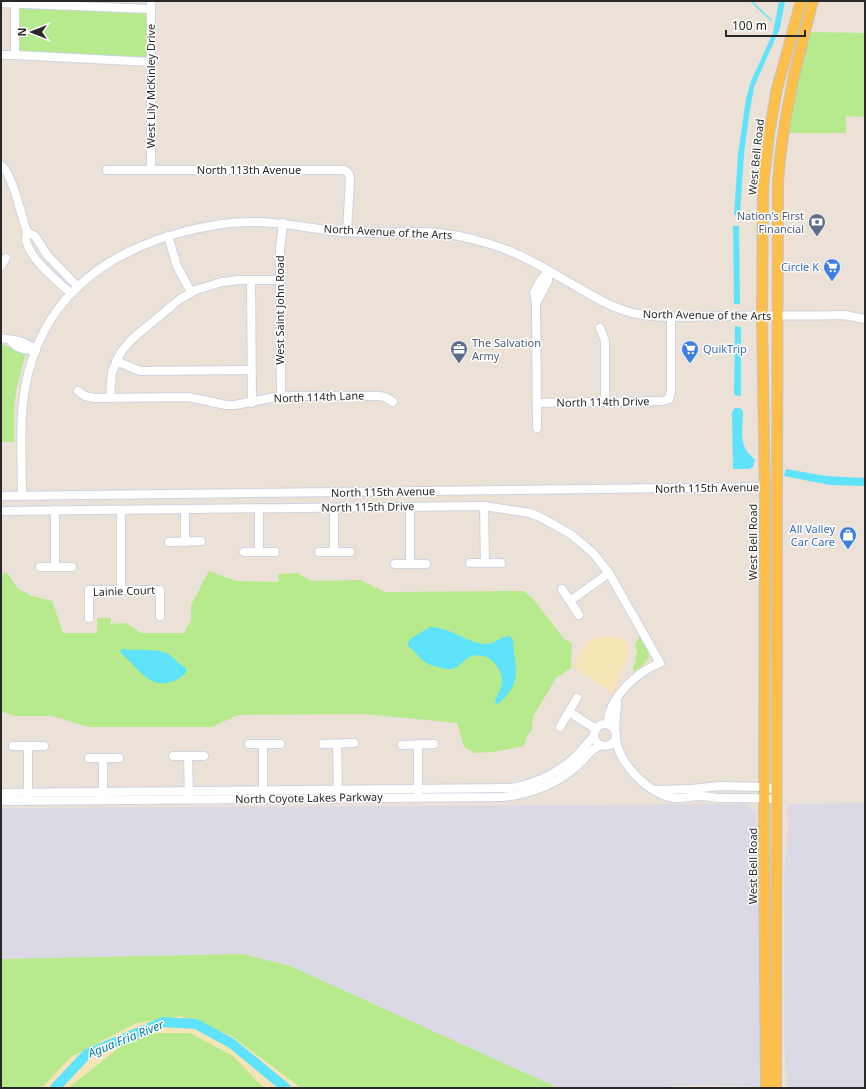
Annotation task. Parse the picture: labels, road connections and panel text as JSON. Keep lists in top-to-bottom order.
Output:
{
  "streets": {
    "main road": ["West Bell Road"],
    "street": [
      "West Lily McKinley Drive",
      "North 113th Avenue",
      "North Avenue of the Arts",
      "West Saint John Road",
      "North 114th Lane",
      "North 114th Drive",
      "North 115th Avenue",
      "North 115th Drive",
      "Lainie Court",
      "North Coyote Lakes Parkway"
    ]
  },
  "crossings": [
    ["West Lily McKinley Drive", "North 113th Avenue"],
    ["West Bell Road", "North Avenue of the Arts"],
    ["West Bell Road", "North 115th Avenue"],
    ["North 113th Avenue", "North Avenue of the Arts"],
    ["North Avenue of the Arts", "West Saint John Road"],
    ["North Avenue of the Arts", "North 114th Drive"],
    ["North Avenue of the Arts", "North 115th Avenue"],
    ["West Saint John Road", "North 114th Lane"]
  ],
  "water": ["Agua Fria River"],
  "places": {
    "bank": ["Nation's First Financial"],
    "supermarket": ["Circle K", "QuikTrip"],
    "office": ["The Salvation Army"],
    "shop": ["All Valley Car Care"]
  },
  "scale_bar": "100 m",
  "north": "left"
}
